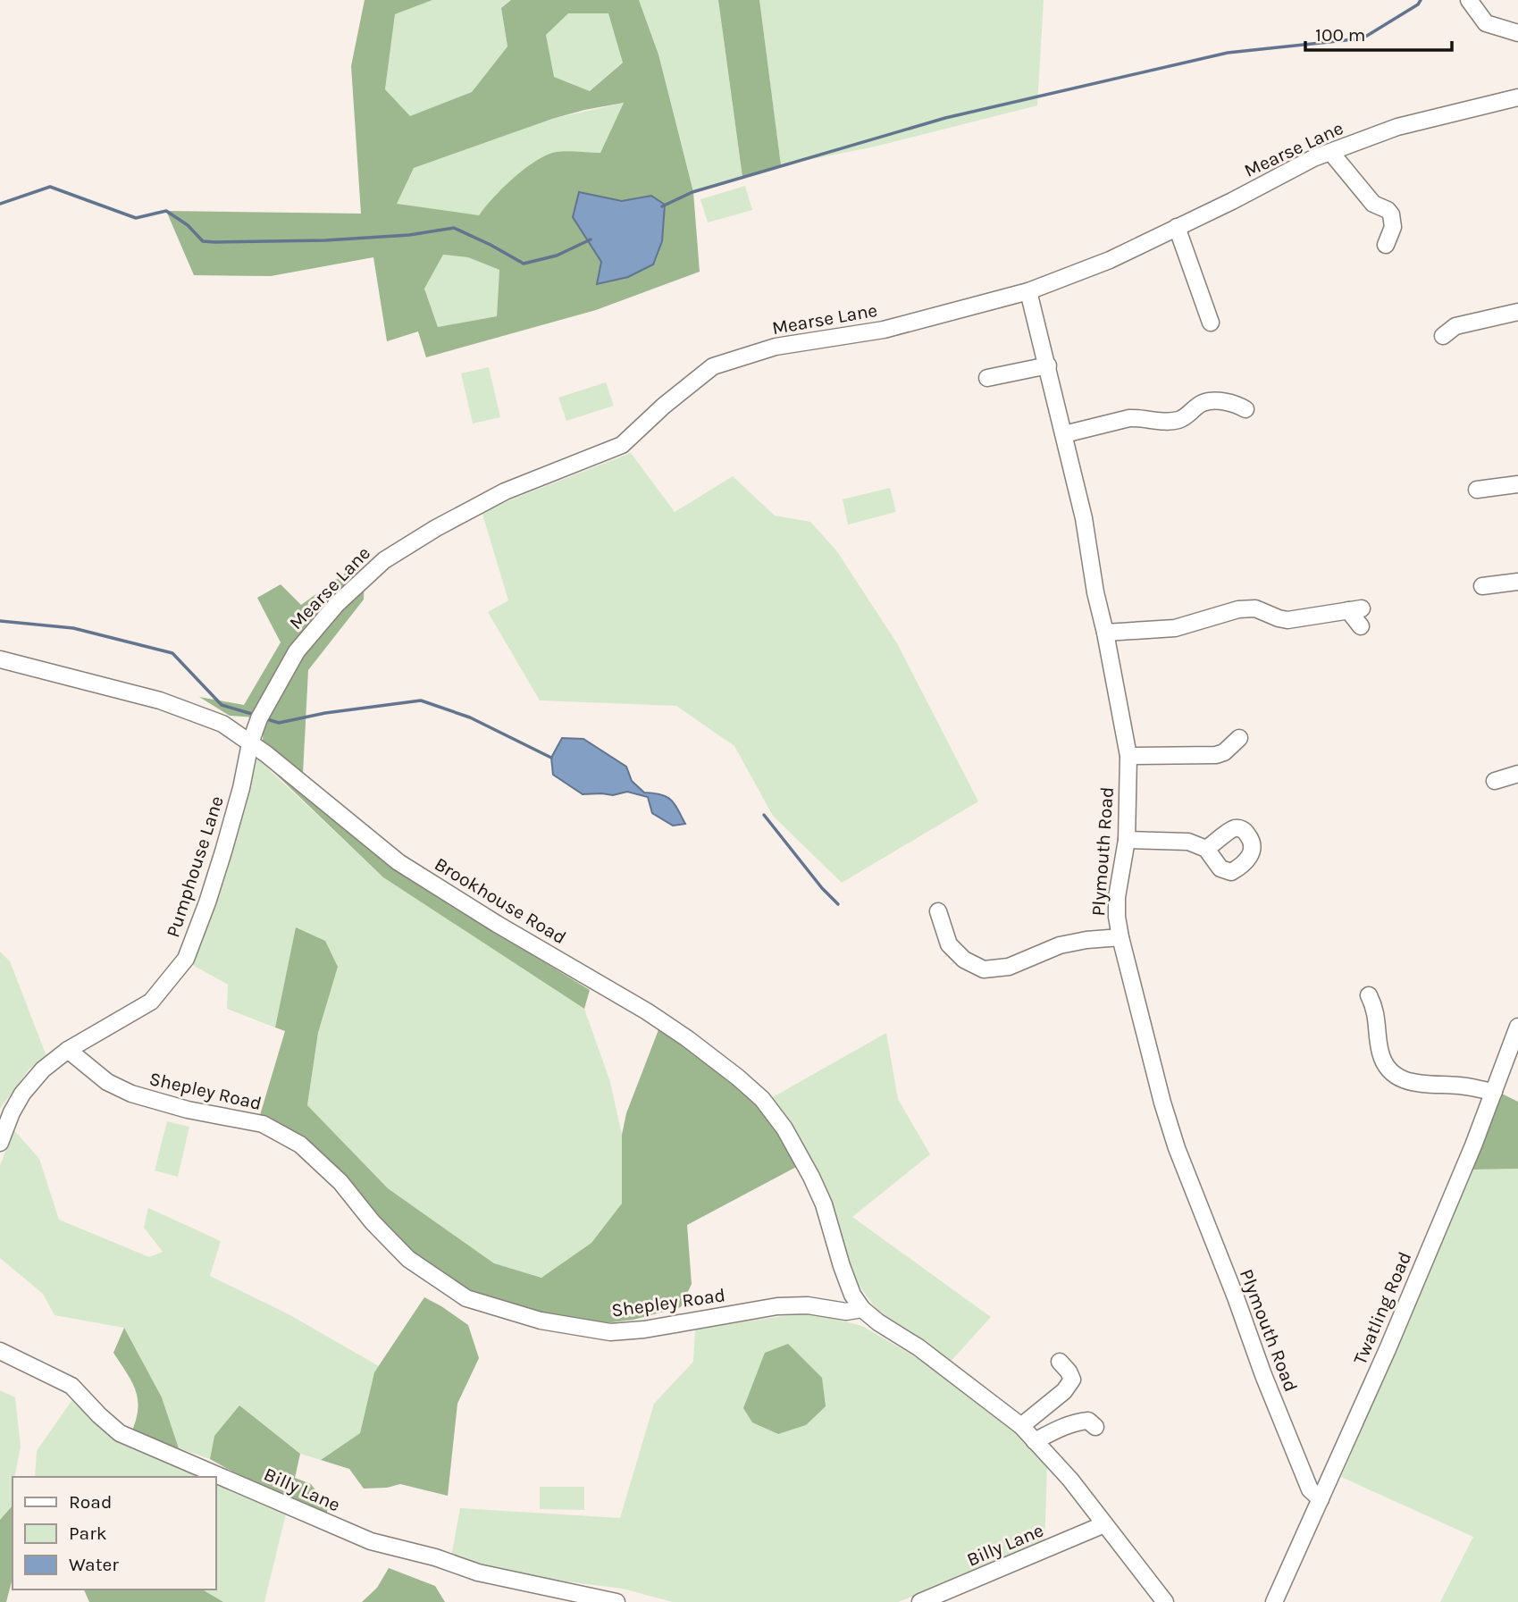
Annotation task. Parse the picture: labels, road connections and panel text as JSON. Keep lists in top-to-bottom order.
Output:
{
  "streets": {
    "street": [
      "Mearse Lane",
      "Plymouth Road",
      "Pumphouse Lane",
      "Brookhouse Road",
      "Shepley Road",
      "Twatling Road",
      "Billy Lane"
    ]
  },
  "crossings": [
    ["Mearse Lane", "Plymouth Road"],
    ["Mearse Lane", "Pumphouse Lane"],
    ["Mearse Lane", "Brookhouse Road"],
    ["Plymouth Road", "Twatling Road"],
    ["Pumphouse Lane", "Brookhouse Road"],
    ["Pumphouse Lane", "Shepley Road"],
    ["Brookhouse Road", "Shepley Road"]
  ],
  "legend": ["Road", "Park", "Water"],
  "scale_bar": "100 m"
}
